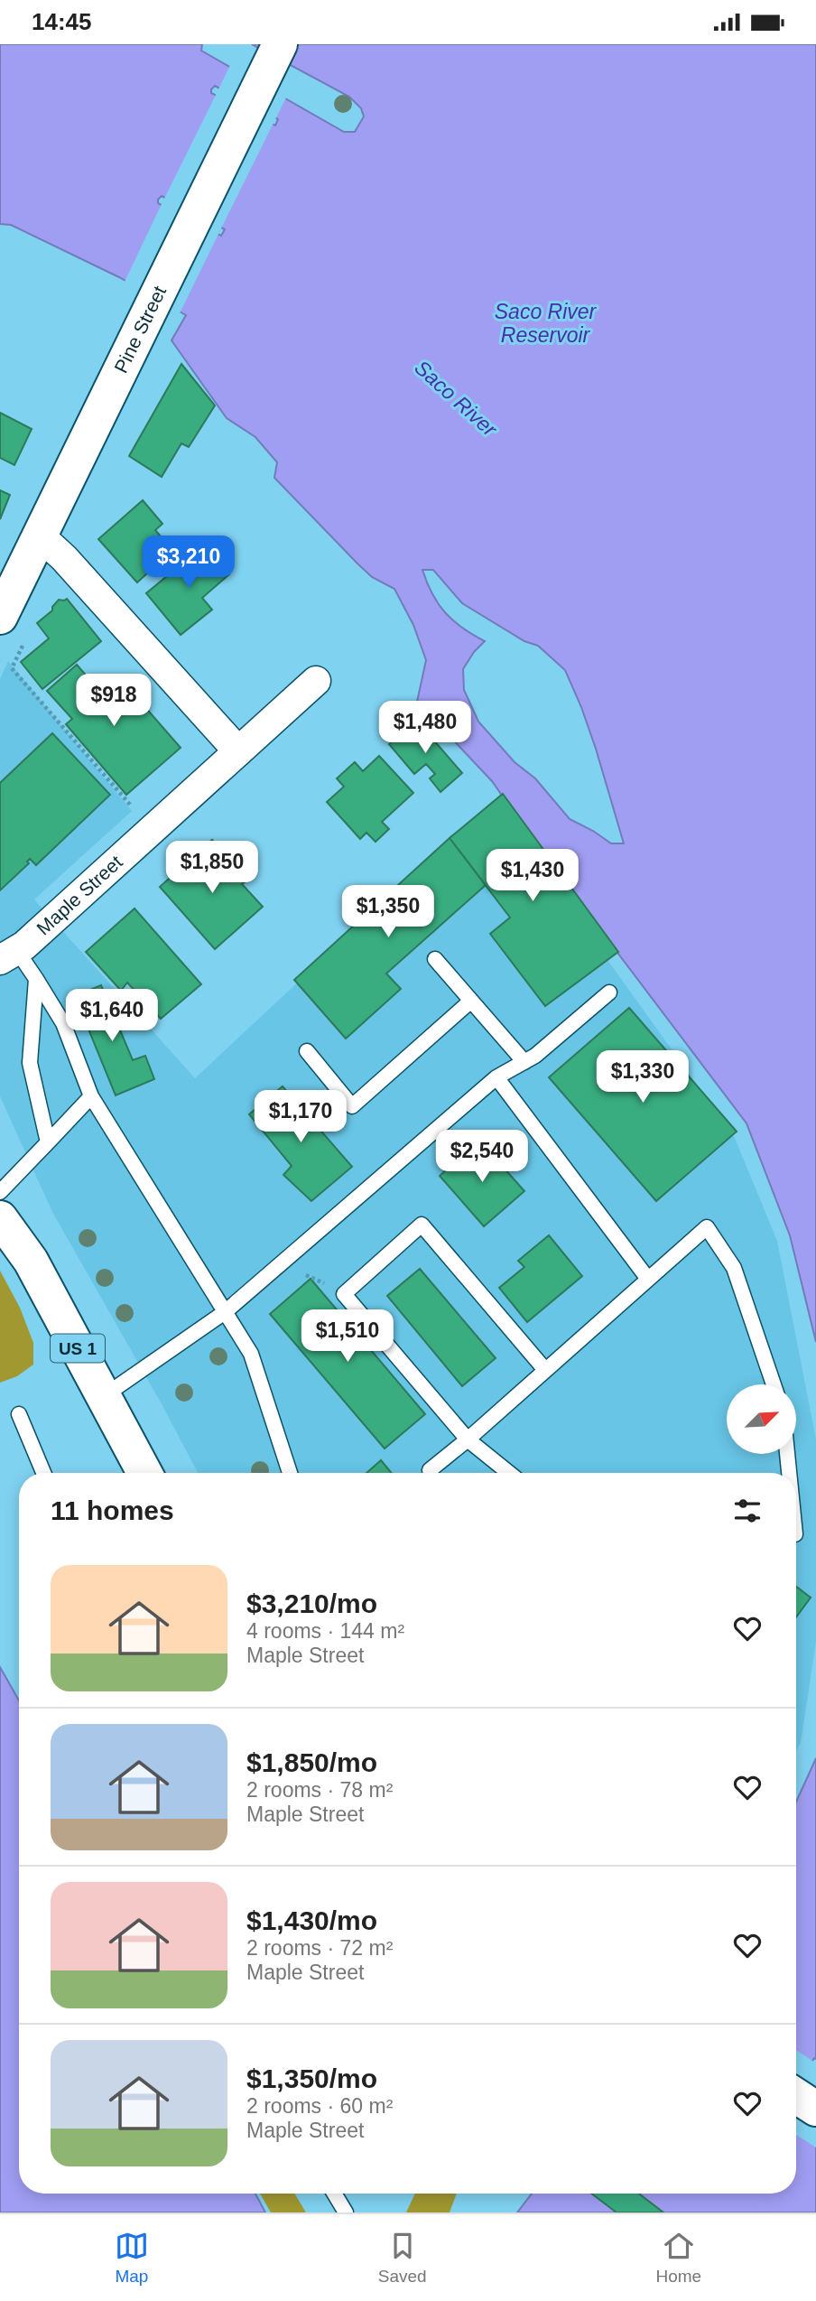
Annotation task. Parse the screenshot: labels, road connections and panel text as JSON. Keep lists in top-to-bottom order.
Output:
{
  "streets": {
    "street": ["Pine Street", "Maple Street", "US 1"]
  },
  "water": ["Saco River Reservoir", "Saco River"],
  "north": "top right",
  "page": {
    "status": "14:45",
    "price": [
      "$3,210",
      "$918",
      "$1,480",
      "$1,850",
      "$1,430",
      "$1,350",
      "$1,640",
      "$1,330",
      "$1,170",
      "$2,540",
      "$1,510"
    ],
    "heading": "11 homes",
    "list": [
      {
        "name": "$3,210/mo",
        "note": "4 rooms · 144 m² · Maple Street"
      },
      {
        "name": "$1,850/mo",
        "note": "2 rooms · 78 m² · Maple Street"
      },
      {
        "name": "$1,430/mo",
        "note": "2 rooms · 72 m² · Maple Street"
      },
      {
        "name": "$1,350/mo",
        "note": "2 rooms · 60 m² · Maple Street"
      }
    ],
    "tabs": ["Map", "Saved", "Home"]
  }
}
